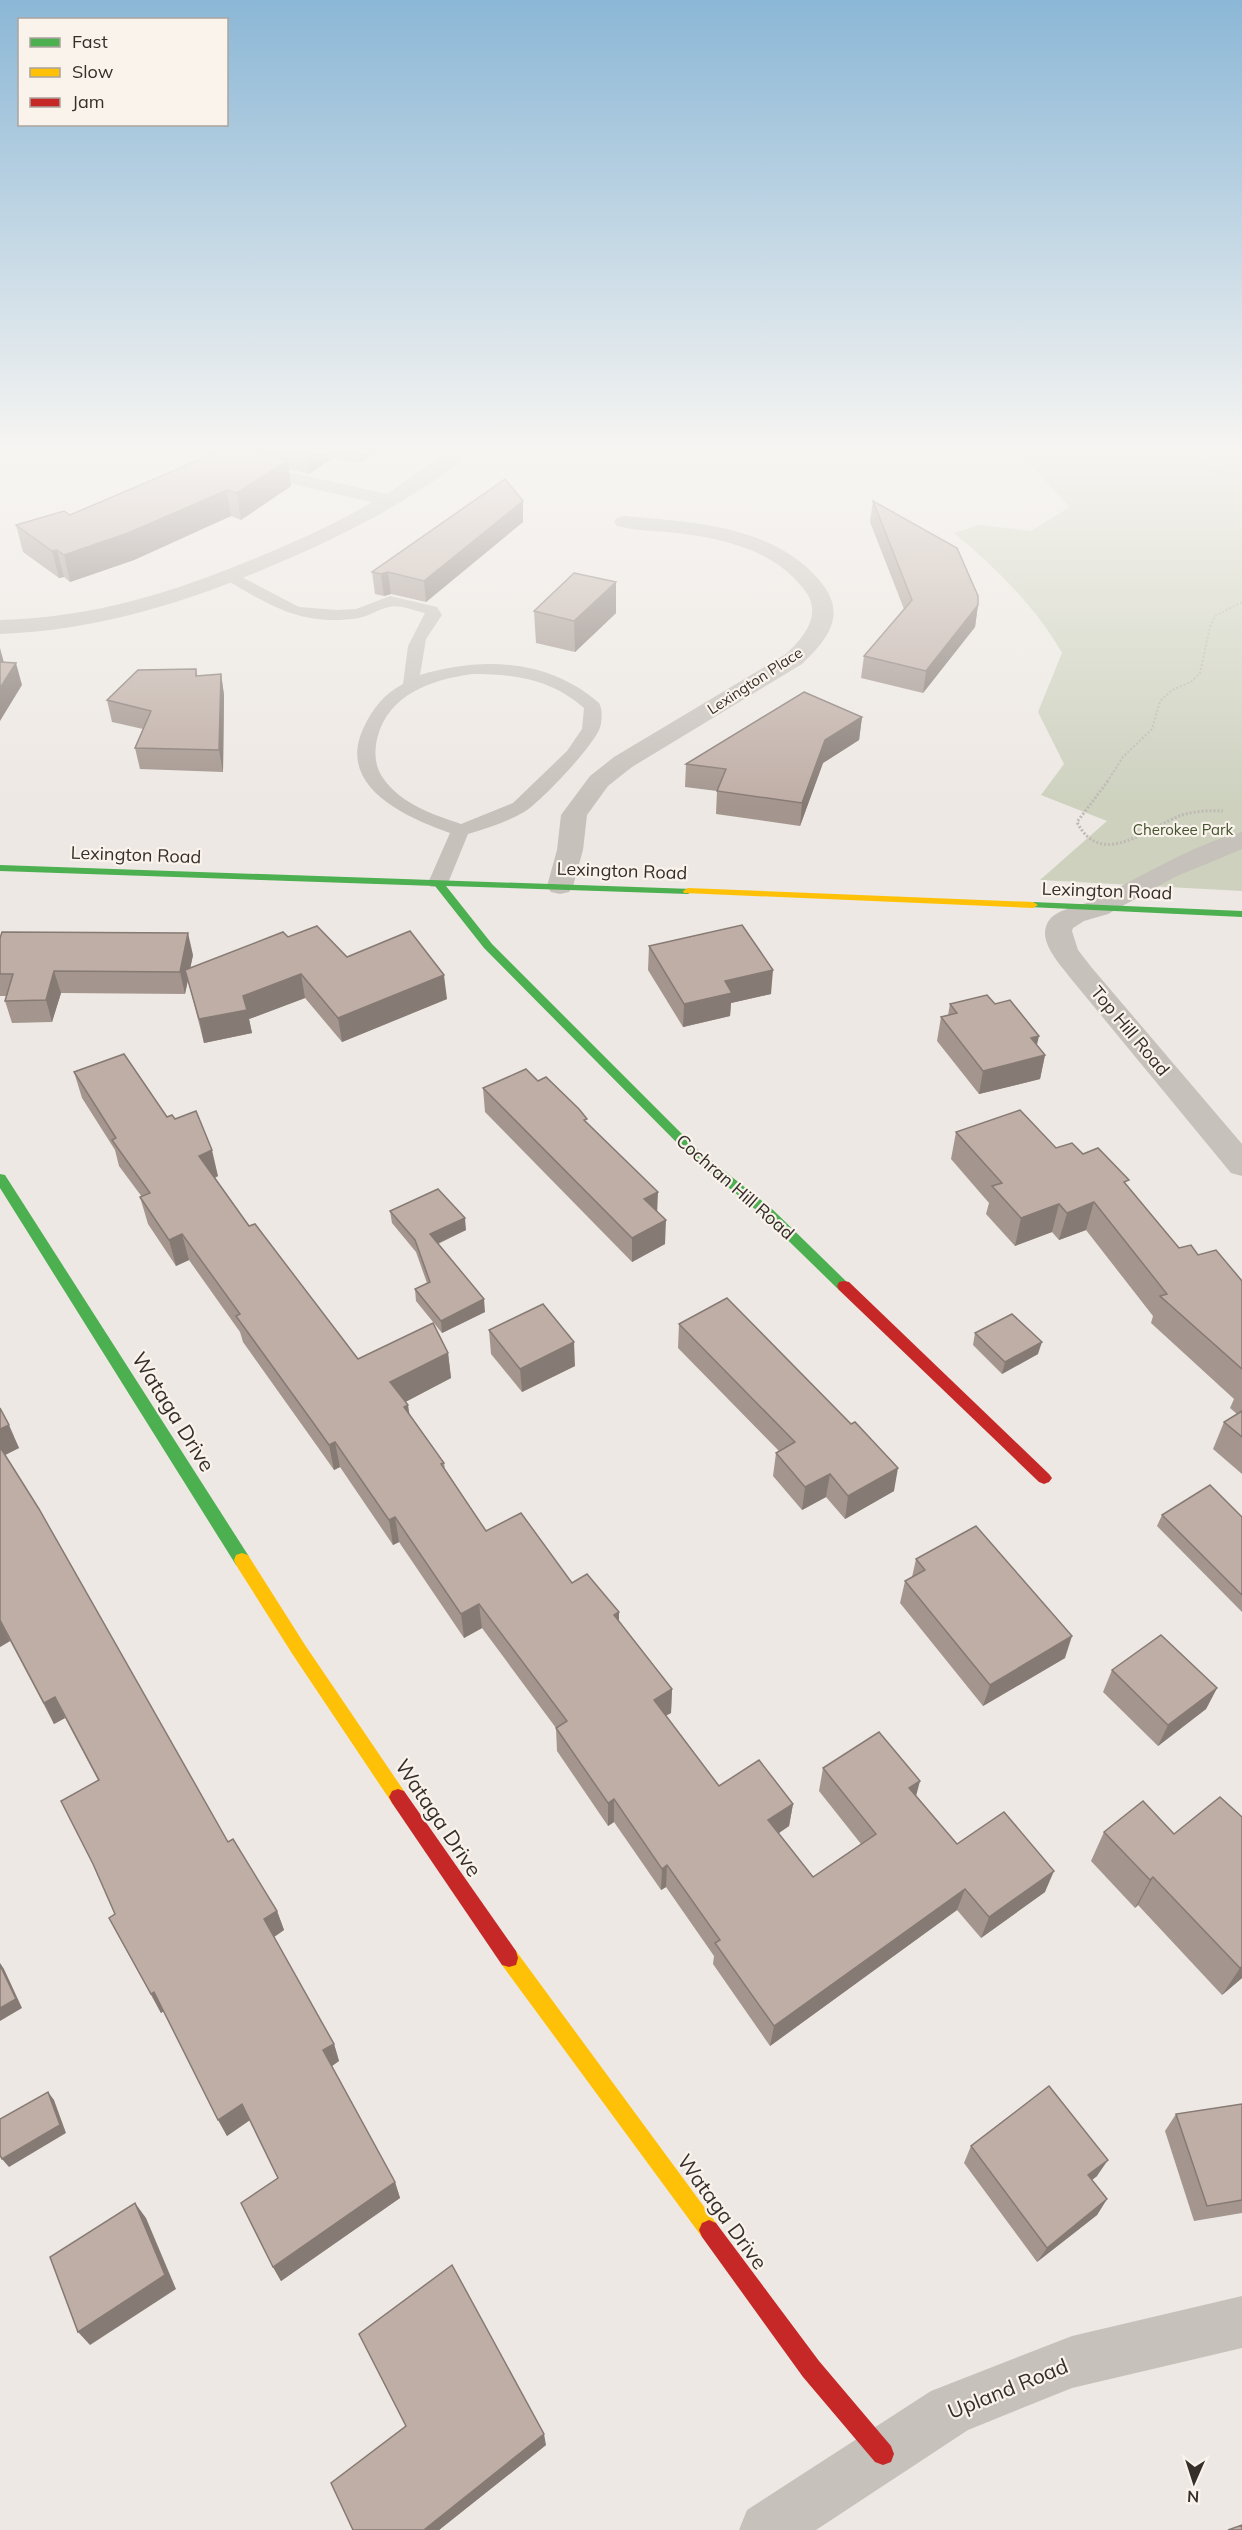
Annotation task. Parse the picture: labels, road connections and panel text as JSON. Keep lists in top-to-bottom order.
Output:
{
  "streets": {
    "street": [
      "Lexington Place",
      "Lexington Road",
      "Top Hill Road",
      "Cochran Hill Road",
      "Wataga Drive",
      "Upland Road"
    ]
  },
  "crossings": [
    ["Lexington Place", "Lexington Road"],
    ["Lexington Road", "Top Hill Road"],
    ["Lexington Road", "Cochran Hill Road"],
    ["Wataga Drive", "Upland Road"]
  ],
  "parks": ["Cherokee Park"],
  "legend": ["Fast", "Slow", "Jam"],
  "north": "bottom"
}
